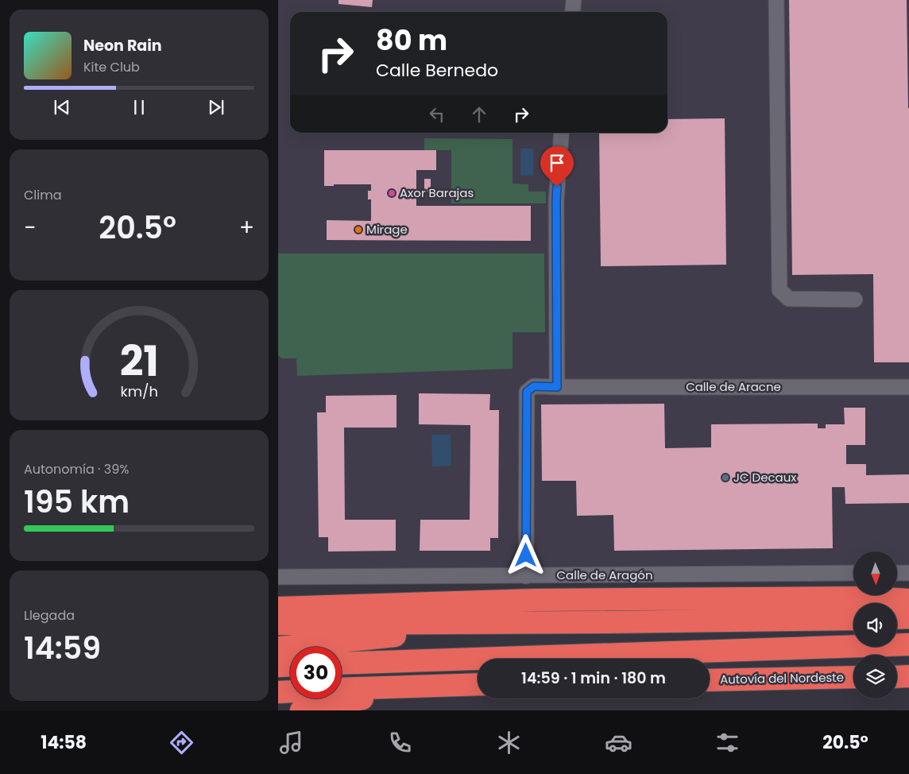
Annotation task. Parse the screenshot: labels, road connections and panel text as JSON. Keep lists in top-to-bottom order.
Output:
{
  "streets": {
    "highway": ["Autovía del Nordeste"],
    "street": ["Calle de Aracne", "Calle de Aragón"]
  },
  "crossings": [
    ["Calle de Aracne", "Calle de Aragón"]
  ],
  "places": ["Axor Barajas", "Mirage", "JC Decaux"],
  "north": "bottom",
  "page": {
    "turn": ["80 m", "Calle Bernedo"],
    "song": ["Neon Rain", "Kite Club"],
    "tile": [
      "Clima",
      ["Autonomía · 39%", "195 km"],
      ["Llegada", "14:59"]
    ],
    "heat": ["−", "20.5°", "+"],
    "limit": "30",
    "trip": "14:59 · 1 min · 180 m",
    "tabs": ["14:58", "20.5°"],
    "gauge": ["21", "km/h"]
  }
}
